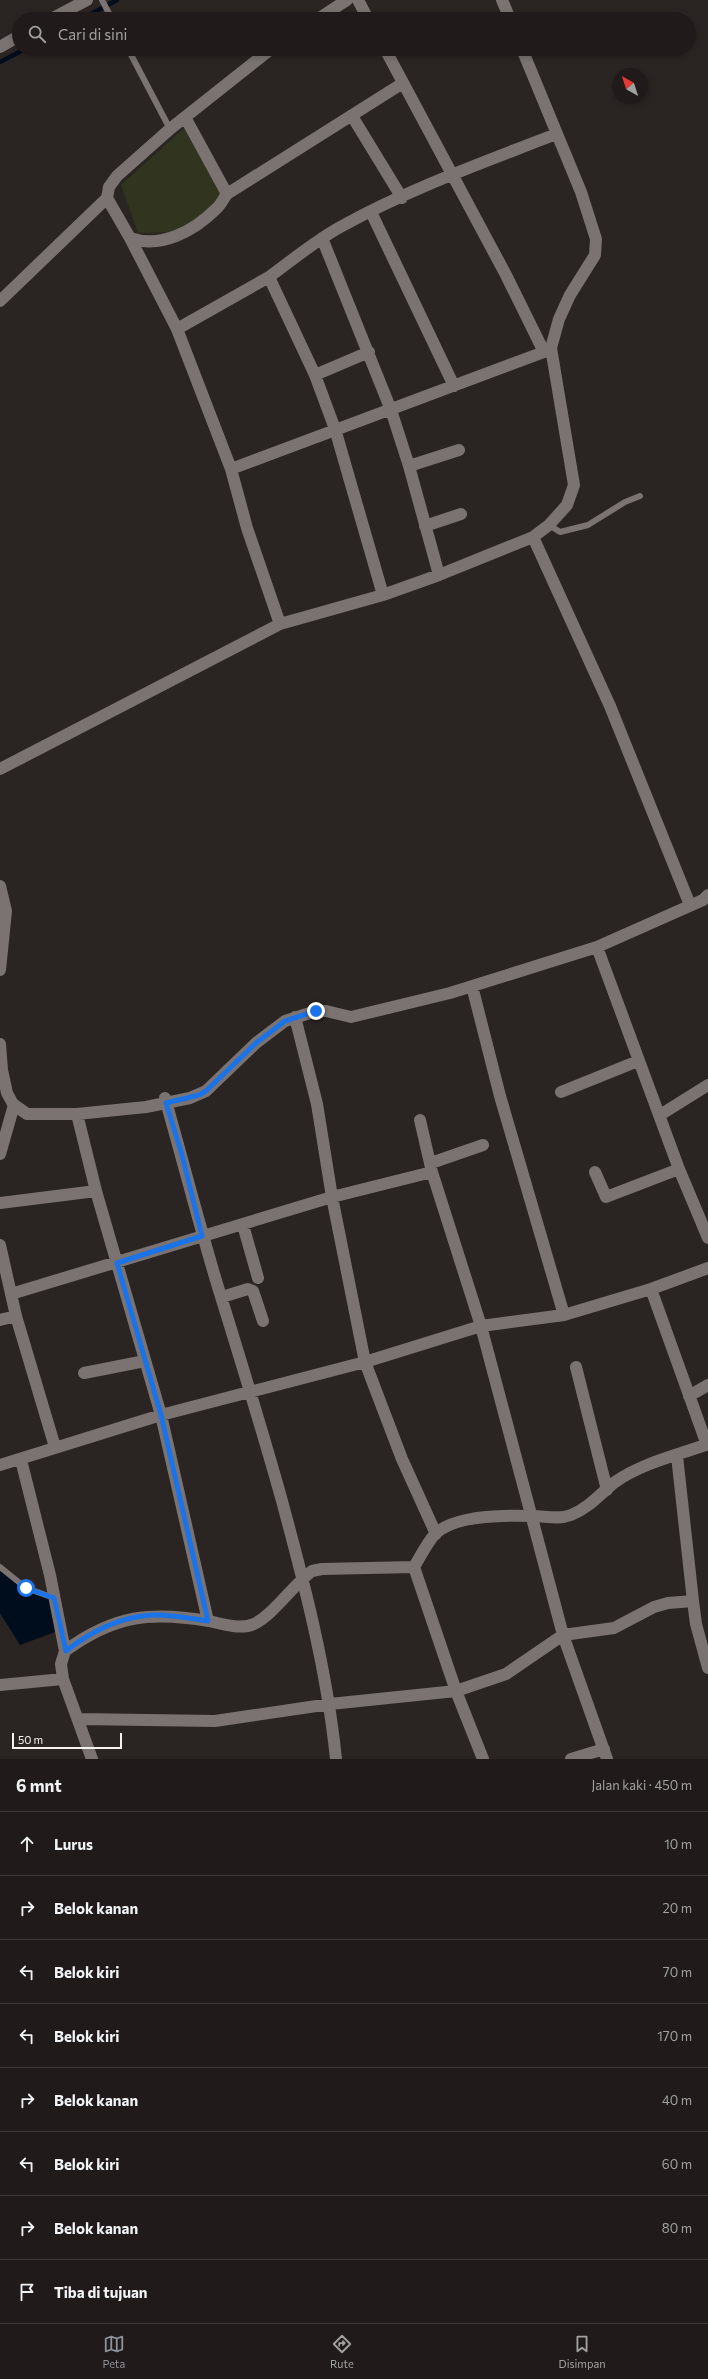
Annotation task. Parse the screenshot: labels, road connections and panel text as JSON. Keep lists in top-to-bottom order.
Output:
{
  "scale_bar": "50 m",
  "north": "top left",
  "page": {
    "search": "Cari di sini",
    "scale": "50 m",
    "heading": ["6 mnt", "Jalan kaki · 450 m"],
    "list": [
      ["Lurus", "10 m"],
      ["Belok kanan", "20 m"],
      ["Belok kiri", "70 m"],
      ["Belok kiri", "170 m"],
      ["Belok kanan", "40 m"],
      ["Belok kiri", "60 m"],
      ["Belok kanan", "80 m"],
      "Tiba di tujuan"
    ],
    "nav": ["Peta", "Rute", "Disimpan"]
  }
}
